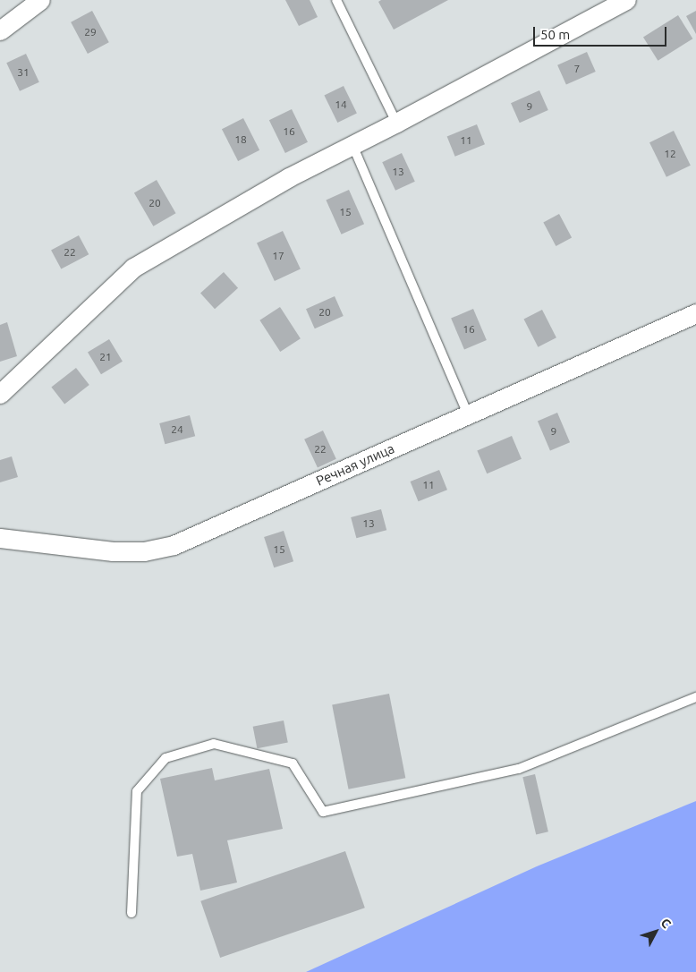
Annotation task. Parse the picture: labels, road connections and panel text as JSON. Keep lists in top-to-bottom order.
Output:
{
  "streets": {
    "street": ["Речная улица"]
  },
  "house_numbers": [
    "29",
    "7",
    "31",
    "14",
    "9",
    "16",
    "18",
    "11",
    "12",
    "13",
    "20",
    "15",
    "22",
    "17",
    "20",
    "16",
    "21",
    "24",
    "9",
    "22",
    "11",
    "13",
    "15"
  ],
  "scale_bar": "50 m",
  "north": "top right"
}
